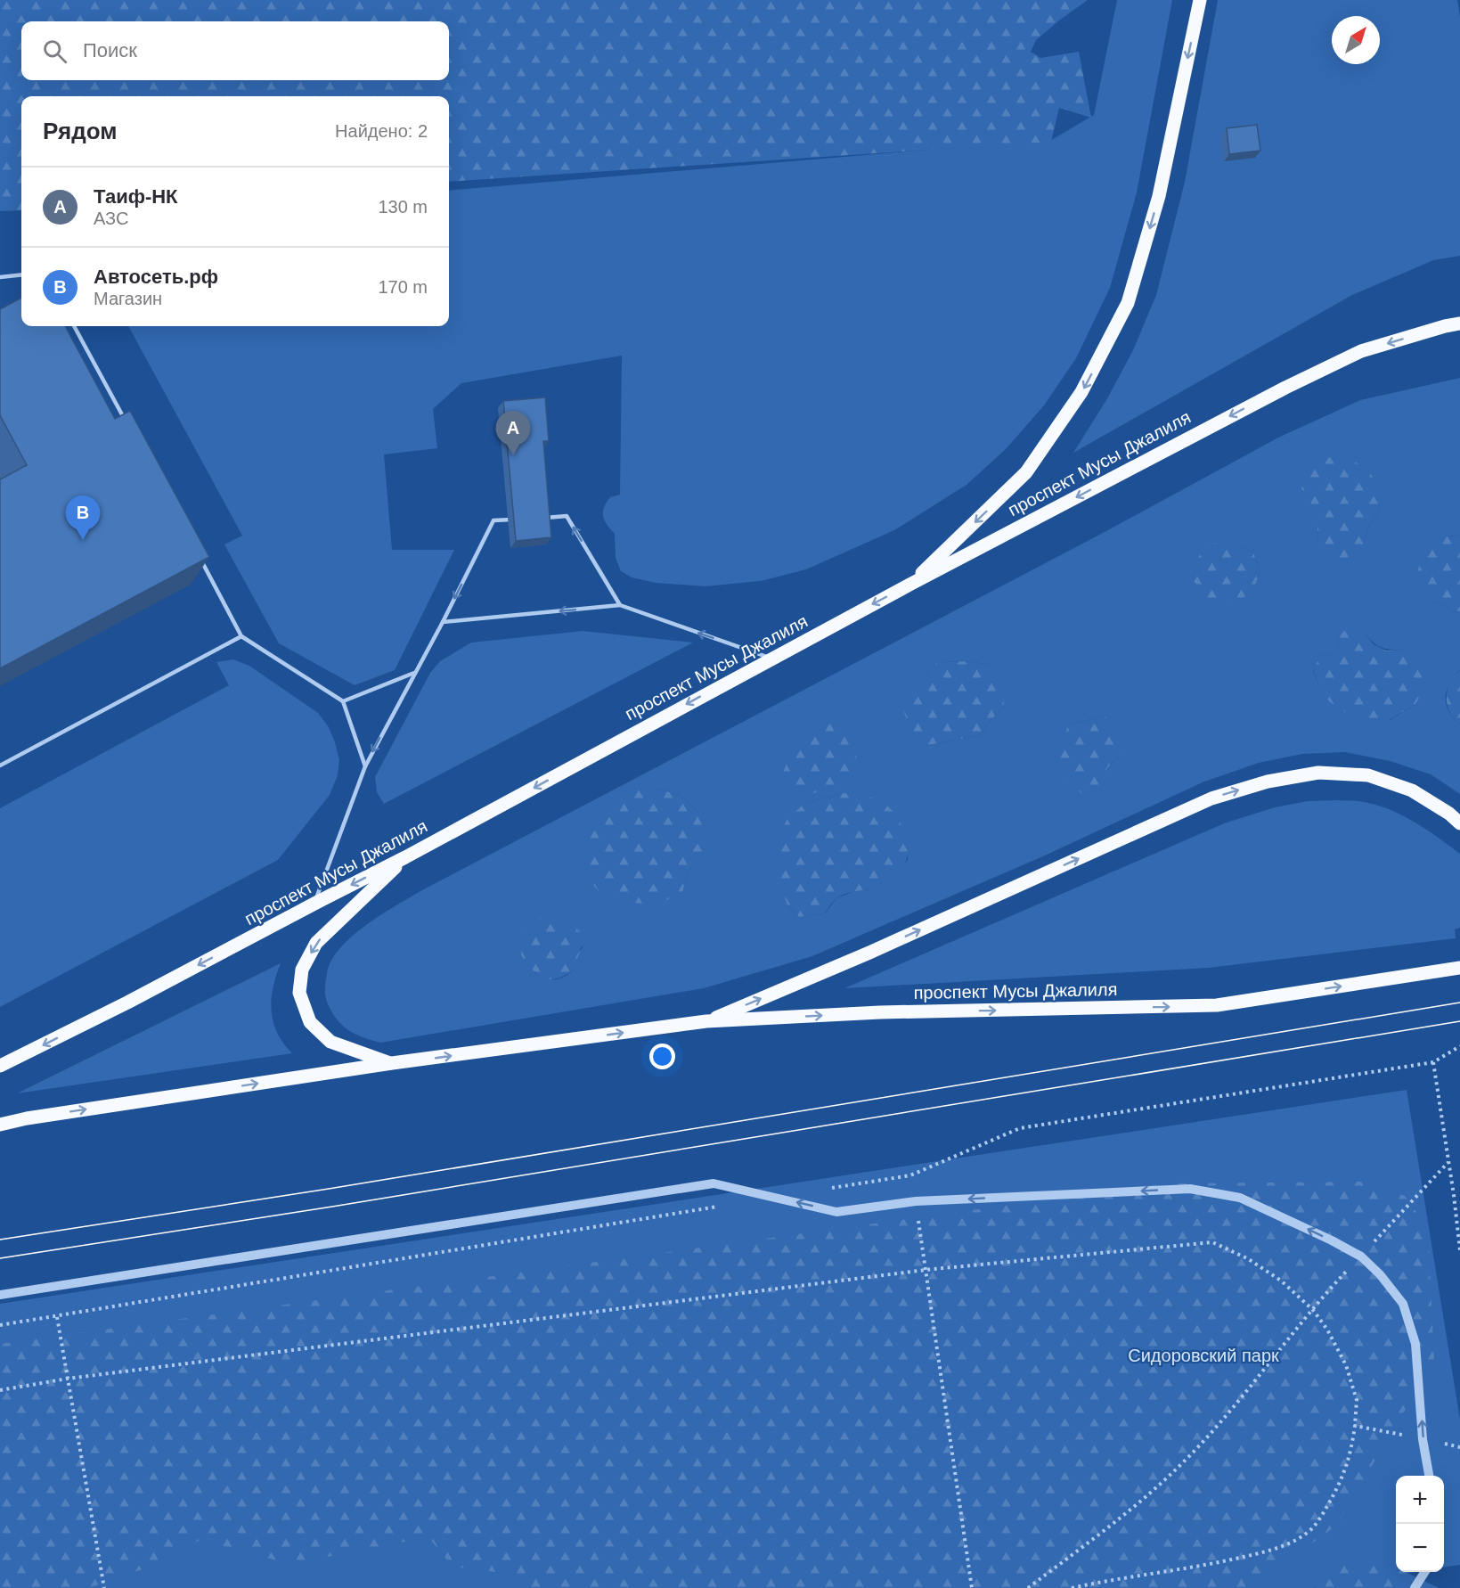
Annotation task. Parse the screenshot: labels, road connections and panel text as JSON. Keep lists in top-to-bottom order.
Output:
{
  "streets": {
    "main road": ["проспект Мусы Джалиля"]
  },
  "parks": ["Сидоровский парк"],
  "north": "top right",
  "page": {
    "search": "Поиск",
    "heading": ["Рядом", "Найдено: 2"],
    "list": [
      {
        "mark": "A",
        "name": "Таиф-НК",
        "note": "АЗС",
        "value": "130 m"
      },
      {
        "mark": "B",
        "name": "Автосеть.рф",
        "note": "Магазин",
        "value": "170 m"
      }
    ],
    "pins": ["A", "B"],
    "map_buttons": ["+", "−"]
  }
}
